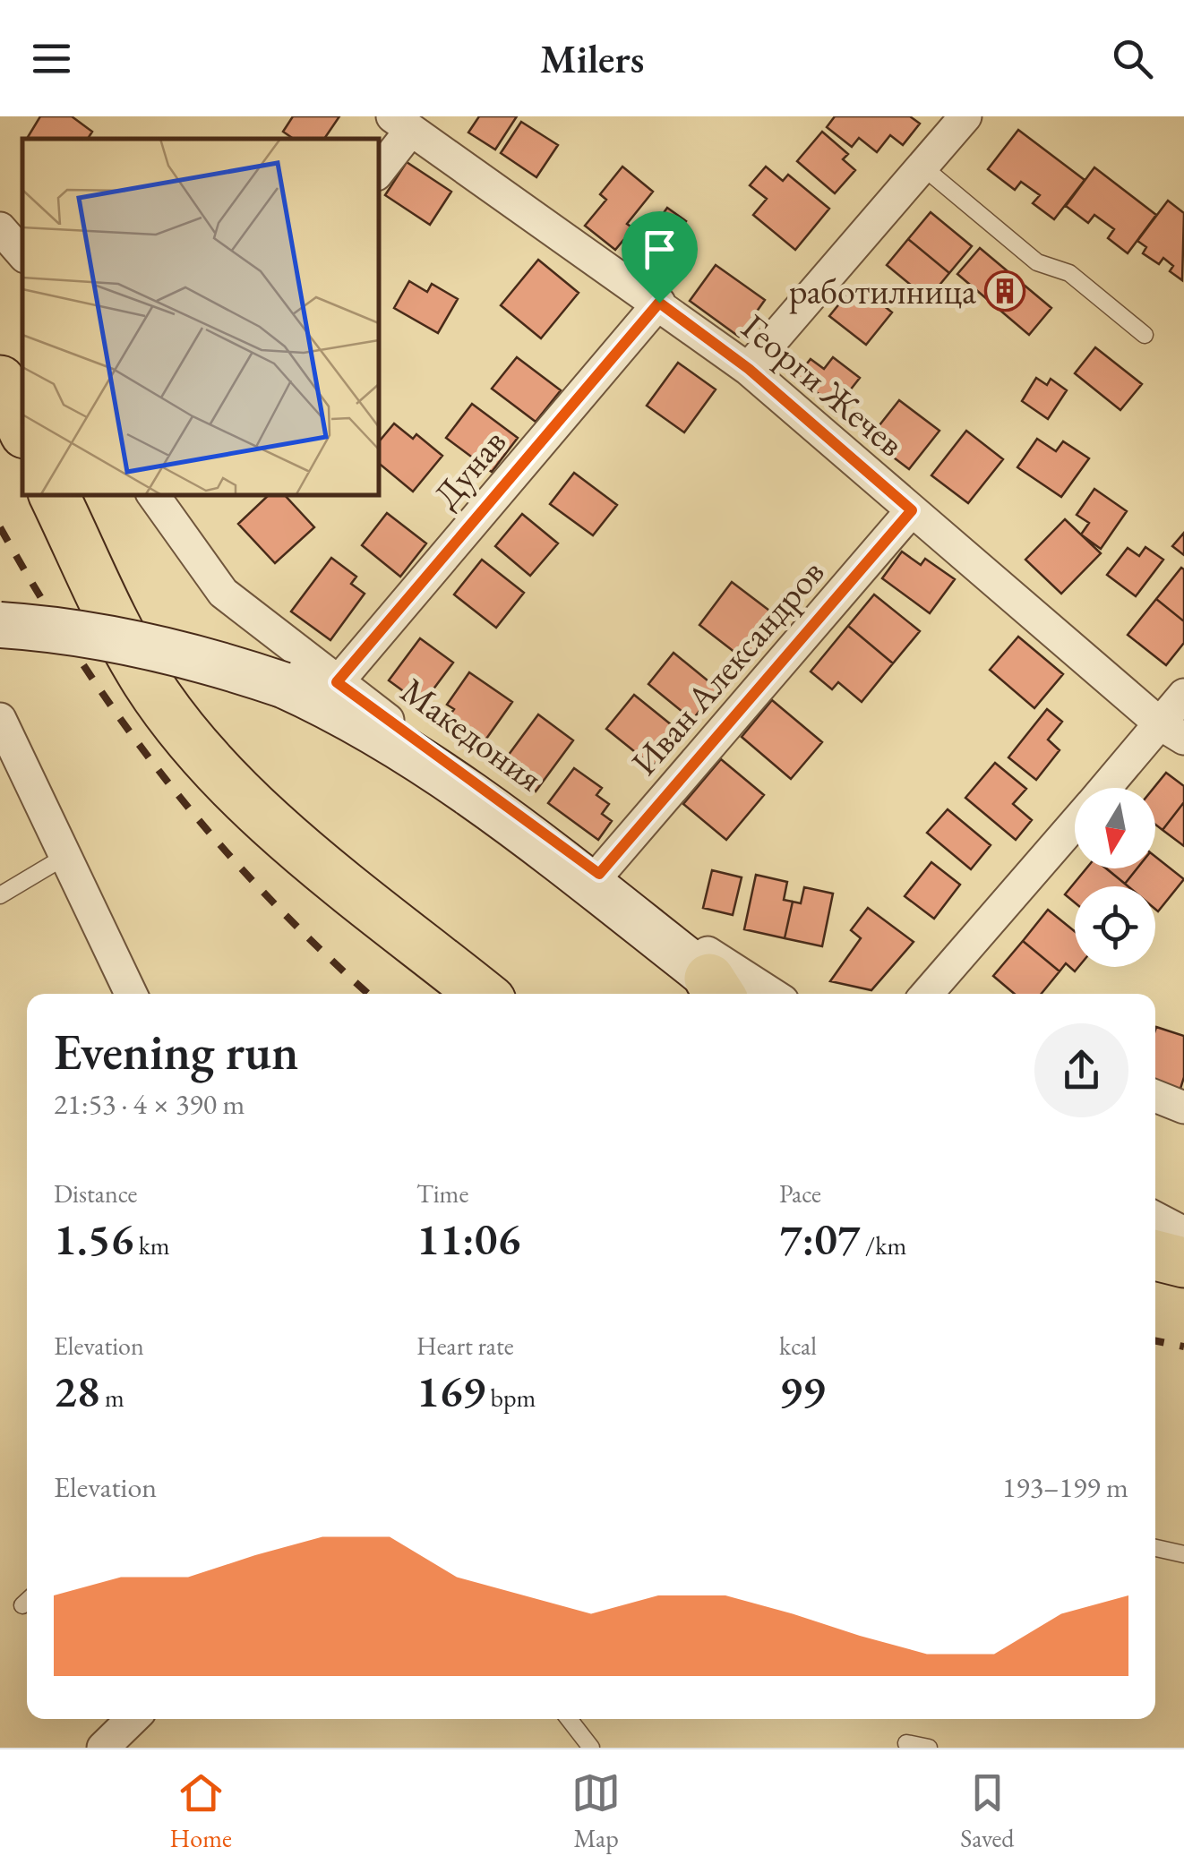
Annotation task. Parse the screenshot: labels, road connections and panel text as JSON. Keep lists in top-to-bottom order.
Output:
{
  "streets": {
    "street": [
      "Георги Жечев",
      "Дунав",
      "Иван Александров",
      "Македония"
    ]
  },
  "crossings": [
    ["Георги Жечев", "Дунав"],
    ["Георги Жечев", "Иван Александров"],
    ["Дунав", "Македония"],
    ["Иван Александров", "Македония"]
  ],
  "places": {
    "building": ["работилница"]
  },
  "north": "bottom",
  "page": {
    "header": "Milers",
    "heading": ["Evening run", "21:53 · 4 × 390 m"],
    "stats": [
      ["Distance", "1.56 km"],
      ["Time", "11:06"],
      ["Pace", "7:07 /km"],
      ["Elevation", "28 m"],
      ["Heart rate", "169 bpm"],
      ["kcal", "99"]
    ],
    "chart": ["Elevation", "193–199 m"],
    "tabs": ["Home", "Map", "Saved"]
  }
}
